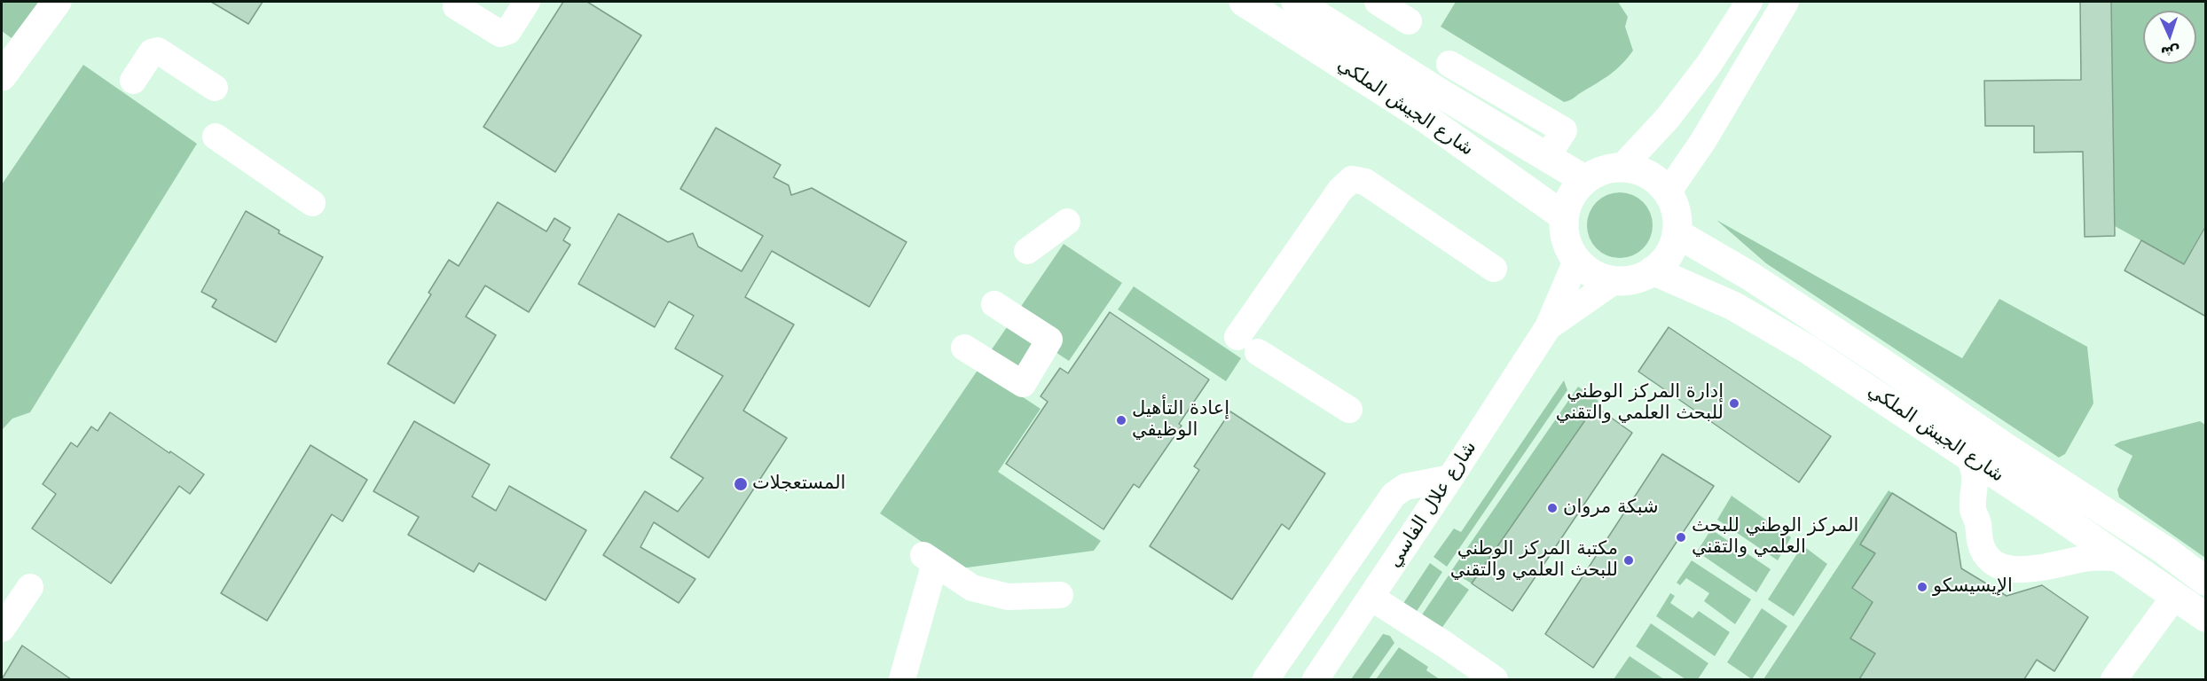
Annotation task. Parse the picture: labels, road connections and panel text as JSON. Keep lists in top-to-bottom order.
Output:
{
  "streets": {
    "main road": ["شارع الجيش الملكي"],
    "street": ["شارع علال الفاسي"]
  },
  "crossings": [
    ["شارع الجيش الملكي", "شارع علال الفاسي"]
  ],
  "places": [
    "إدارة المركز الوطني للبحث العلمي والتقني",
    "إعادة التأهيل الوظيفي",
    "المستعجلات",
    "شبكة مروان",
    "المركز الوطني للبحث العلمي والتقني",
    "مكتبة المركز الوطني للبحث العلمي والتقني",
    "اﻹيسيسكو"
  ],
  "north": "bottom"
}
